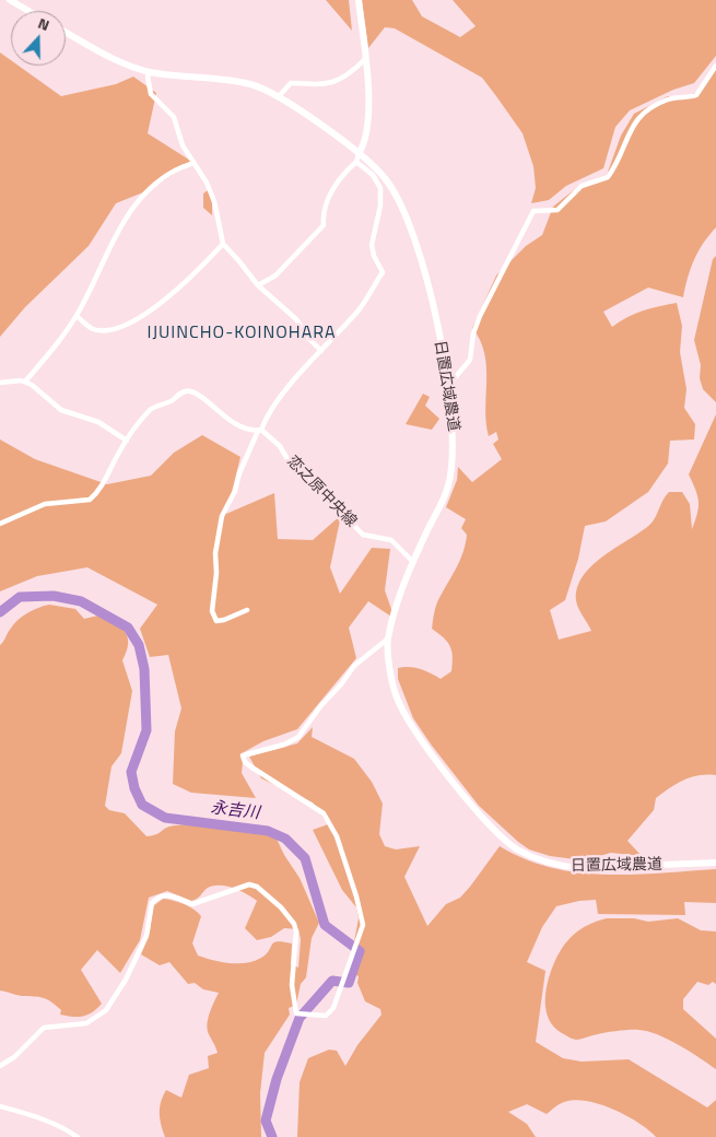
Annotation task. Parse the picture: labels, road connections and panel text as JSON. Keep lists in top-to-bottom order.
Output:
{
  "streets": {
    "street": ["日置広域農道", "恋之原中央線"]
  },
  "crossings": [
    ["日置広域農道", "恋之原中央線"]
  ],
  "districts": ["IJUINCHO-KOINOHARA"],
  "water": ["永吉川"],
  "north": "top"
}
